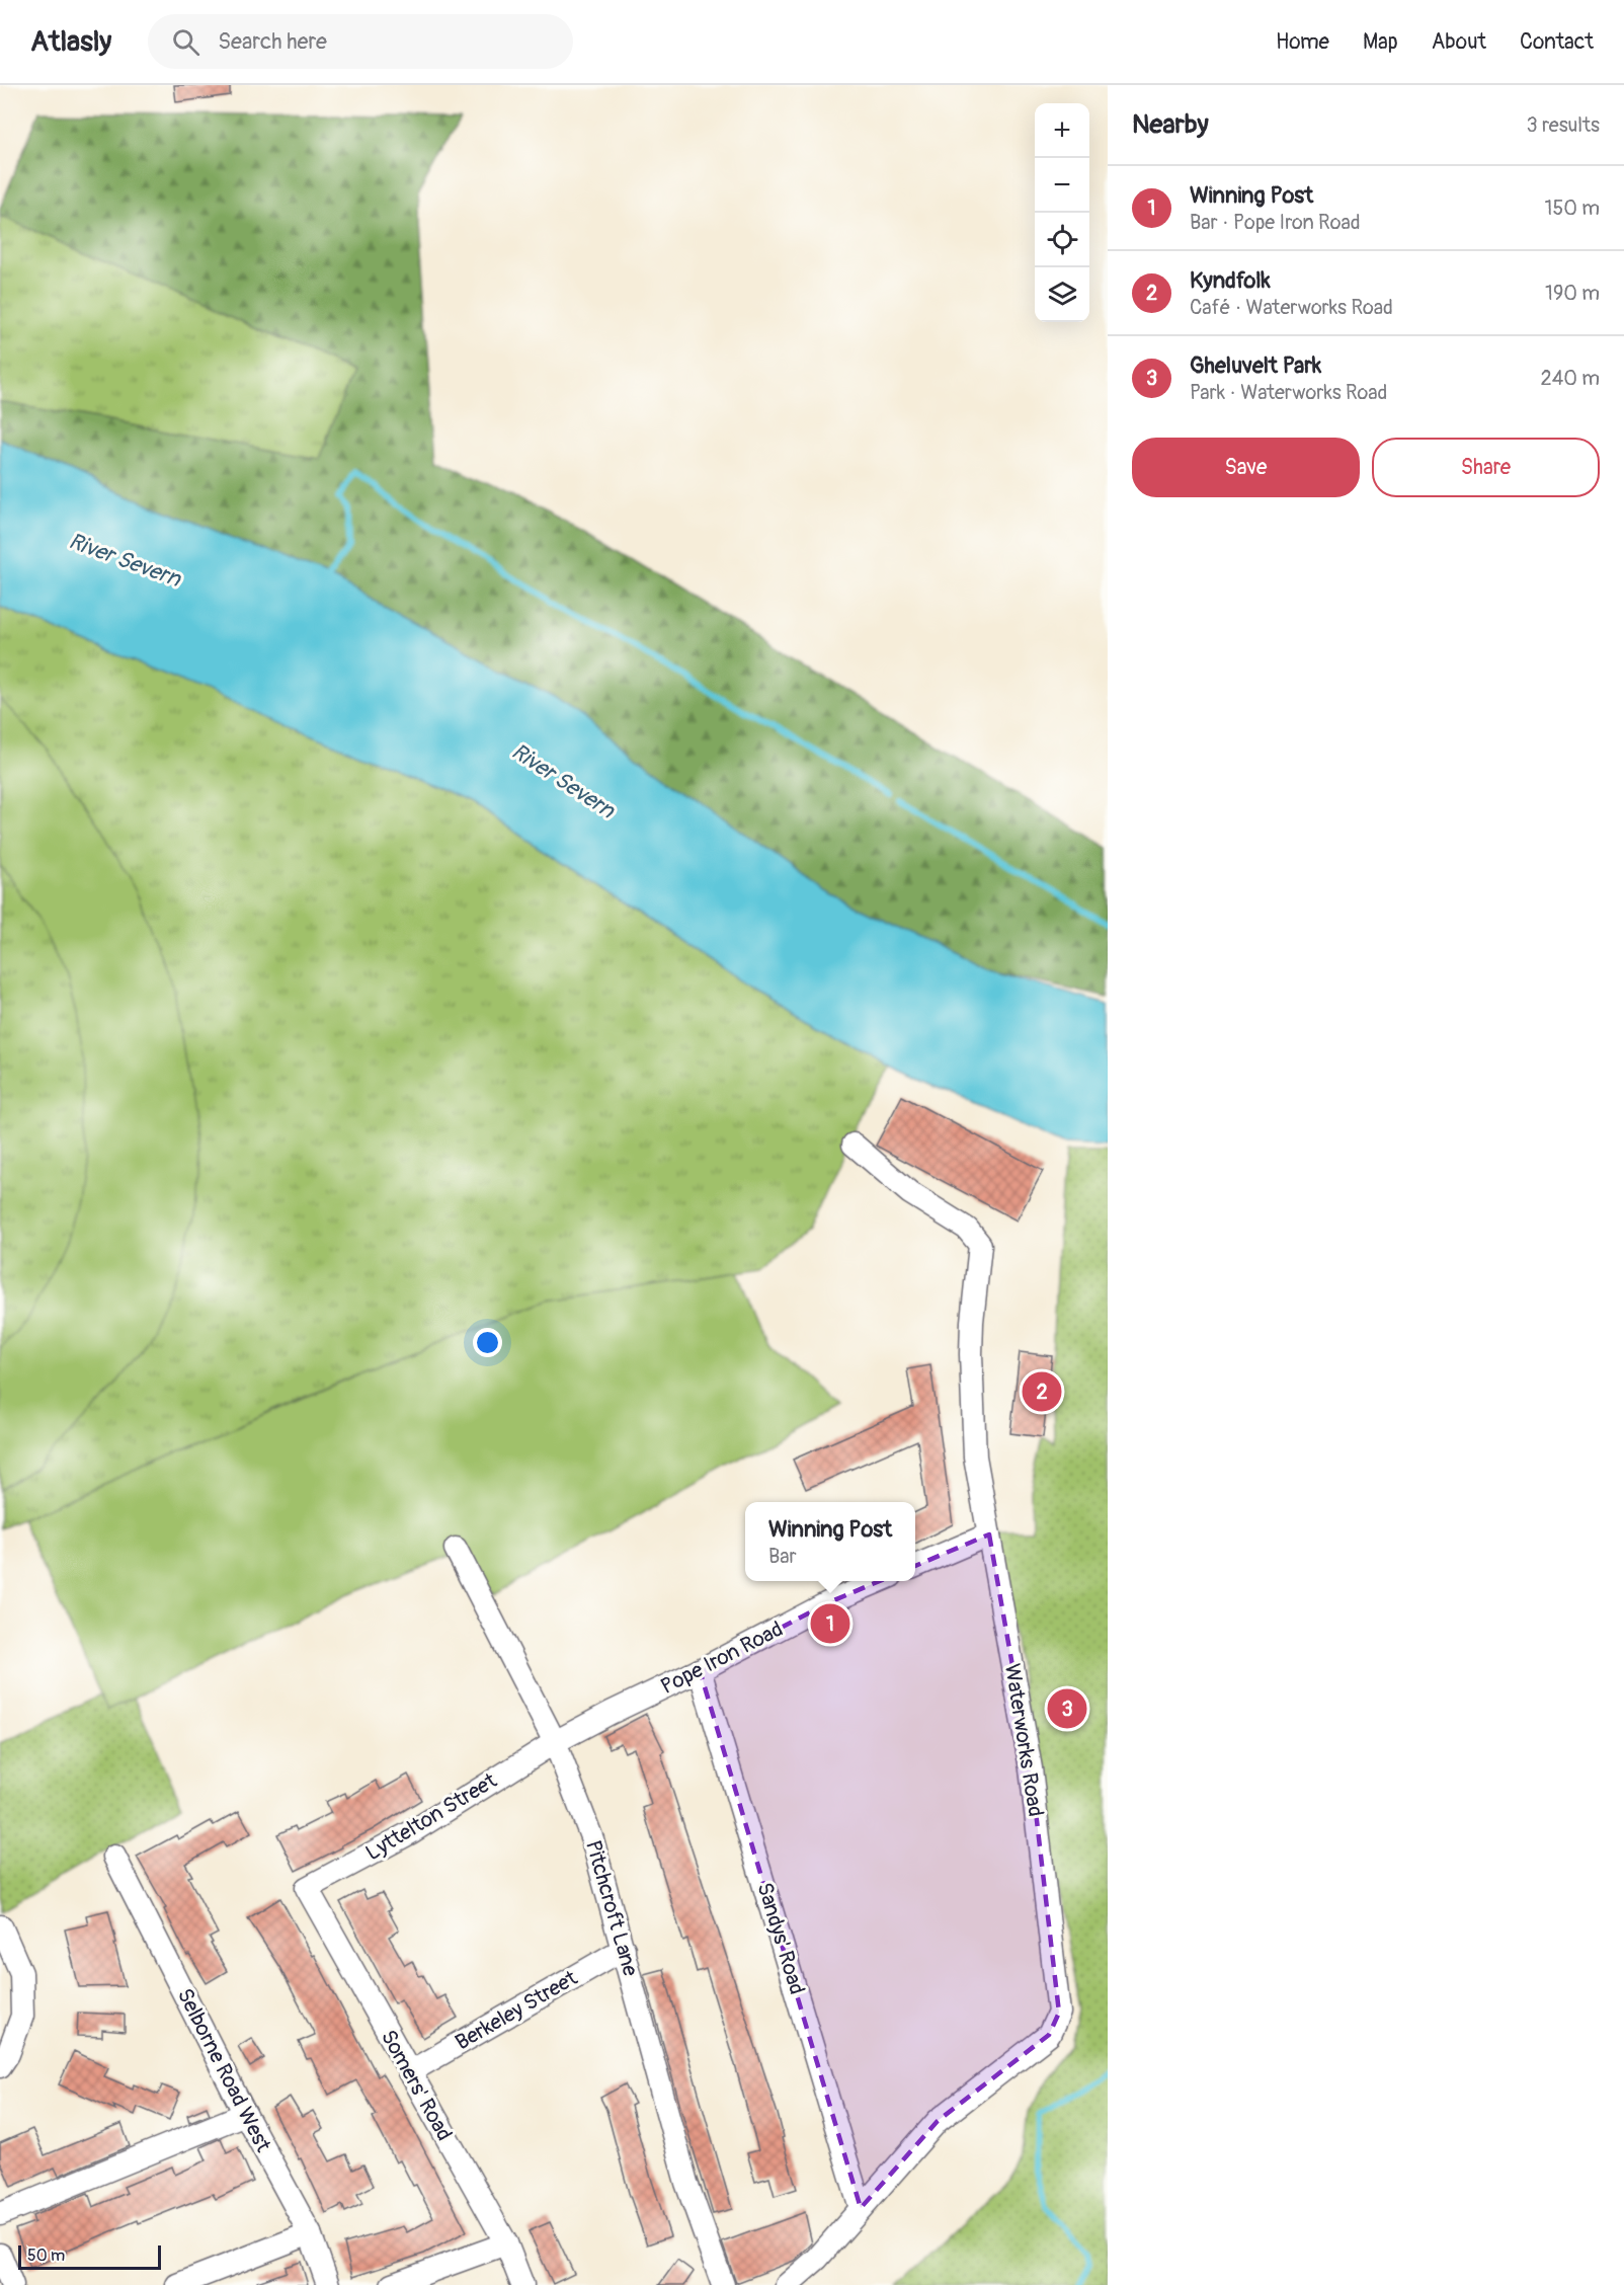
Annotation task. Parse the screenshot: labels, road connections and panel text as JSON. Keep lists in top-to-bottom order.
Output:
{
  "streets": {
    "street": [
      "Pope Iron Road",
      "Waterworks Road",
      "Lyttelton Street",
      "Pitchcroft Lane",
      "Sandys' Road",
      "Berkeley Street",
      "Selborne Road West",
      "Somers' Road"
    ]
  },
  "crossings": [
    ["Pope Iron Road", "Lyttelton Street"],
    ["Pope Iron Road", "Pitchcroft Lane"],
    ["Pope Iron Road", "Sandys' Road"],
    ["Waterworks Road", "Sandys' Road"],
    ["Lyttelton Street", "Pitchcroft Lane"],
    ["Lyttelton Street", "Somers' Road"],
    ["Pitchcroft Lane", "Berkeley Street"],
    ["Berkeley Street", "Somers' Road"]
  ],
  "water": ["River Severn"],
  "scale_bar": "50 m",
  "page": {
    "header": "Atlasly",
    "search": "Search here",
    "nav": [
      "Home",
      "Map",
      "About",
      "Contact"
    ],
    "heading": ["Nearby", "3 results"],
    "map_buttons": ["+", "−"],
    "list": [
      {
        "mark": "1",
        "name": "Winning Post",
        "note": "Bar · Pope Iron Road",
        "value": "150 m"
      },
      {
        "mark": "2",
        "name": "Kyndfolk",
        "note": "Café · Waterworks Road",
        "value": "190 m"
      },
      {
        "mark": "3",
        "name": "Gheluvelt Park",
        "note": "Park · Waterworks Road",
        "value": "240 m"
      }
    ],
    "buttons": ["Save", "Share"],
    "pins": ["2", "1", "3"],
    "popup": ["Winning Post", "Bar"],
    "scale": "50 m"
  }
}
